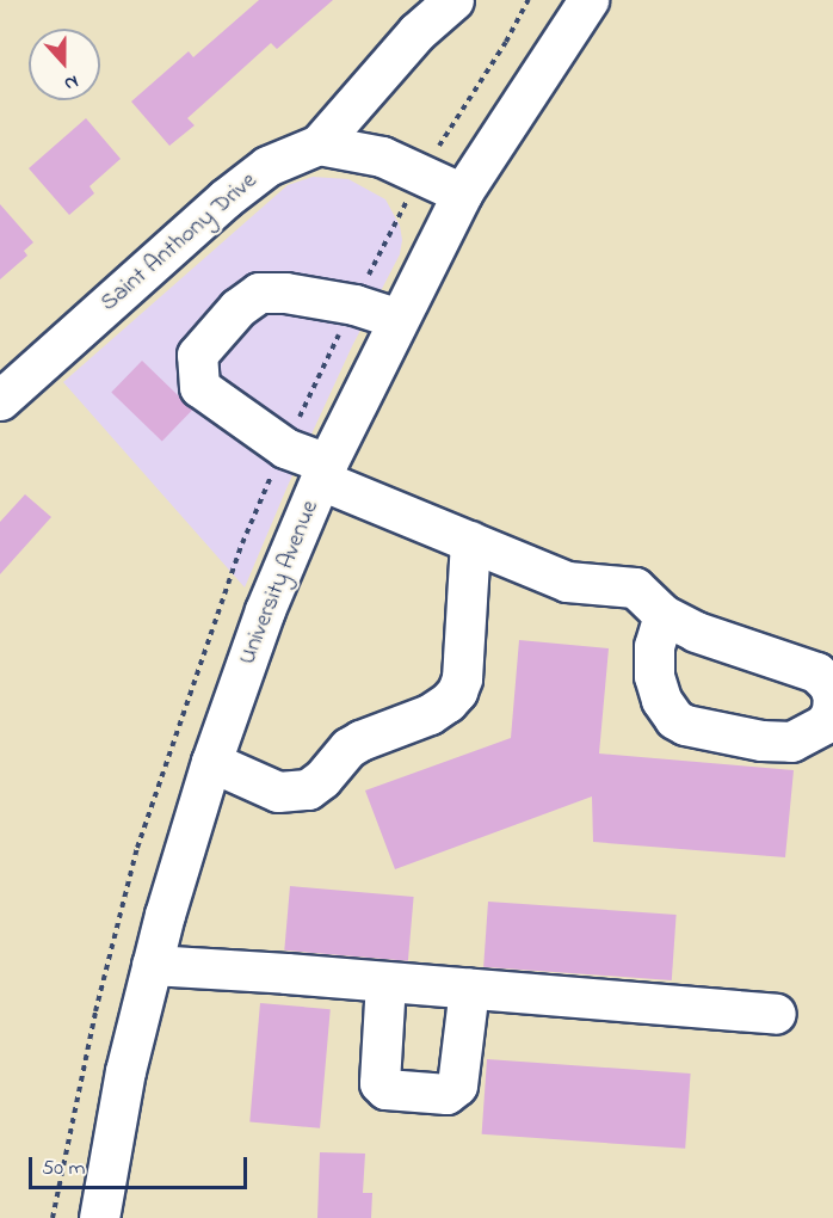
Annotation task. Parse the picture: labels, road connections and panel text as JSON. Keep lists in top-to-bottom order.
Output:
{
  "streets": {
    "main road": ["Saint Anthony Drive", "University Avenue"]
  },
  "scale_bar": "50 m",
  "north": "bottom"
}
